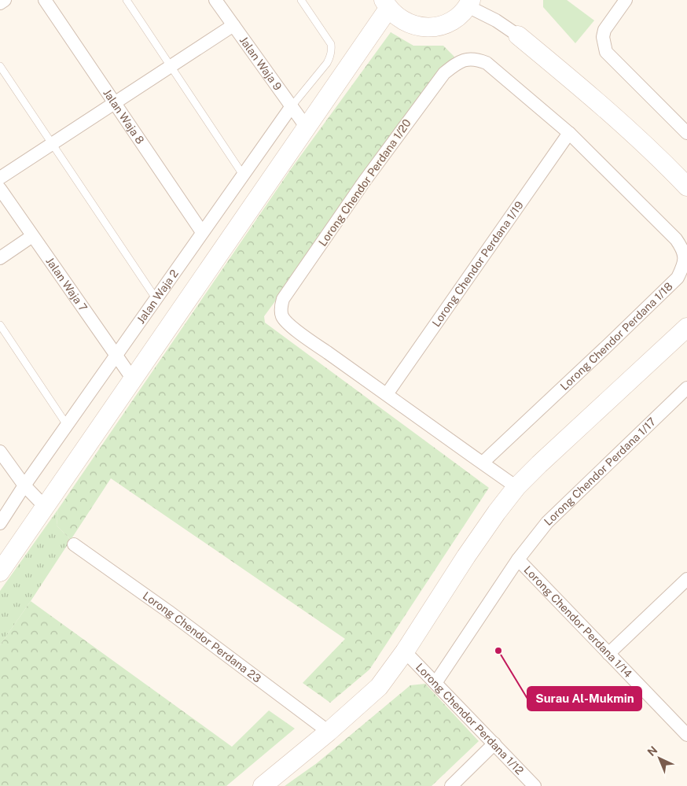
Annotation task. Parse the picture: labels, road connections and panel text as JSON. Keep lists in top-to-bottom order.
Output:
{
  "streets": {
    "street": [
      "Jalan Waja 9",
      "Jalan Waja 8",
      "Lorong Chendor Perdana 1/20",
      "Lorong Chendor Perdana 1/19",
      "Jalan Waja 7",
      "Jalan Waja 2",
      "Lorong Chendor Perdana 1/18",
      "Lorong Chendor Perdana 1/17",
      "Lorong Chendor Perdana 1/14",
      "Lorong Chendor Perdana 23",
      "Lorong Chendor Perdana 1/12"
    ]
  },
  "crossings": [
    ["Jalan Waja 9", "Jalan Waja 2"],
    ["Jalan Waja 8", "Jalan Waja 2"],
    ["Lorong Chendor Perdana 1/20", "Lorong Chendor Perdana 1/19"],
    ["Lorong Chendor Perdana 1/20", "Lorong Chendor Perdana 1/18"],
    ["Lorong Chendor Perdana 1/19", "Lorong Chendor Perdana 1/18"],
    ["Jalan Waja 7", "Jalan Waja 2"],
    ["Lorong Chendor Perdana 1/17", "Lorong Chendor Perdana 1/14"],
    ["Lorong Chendor Perdana 1/17", "Lorong Chendor Perdana 1/12"]
  ],
  "places": ["Surau Al-Mukmin"],
  "north": "top left"
}
